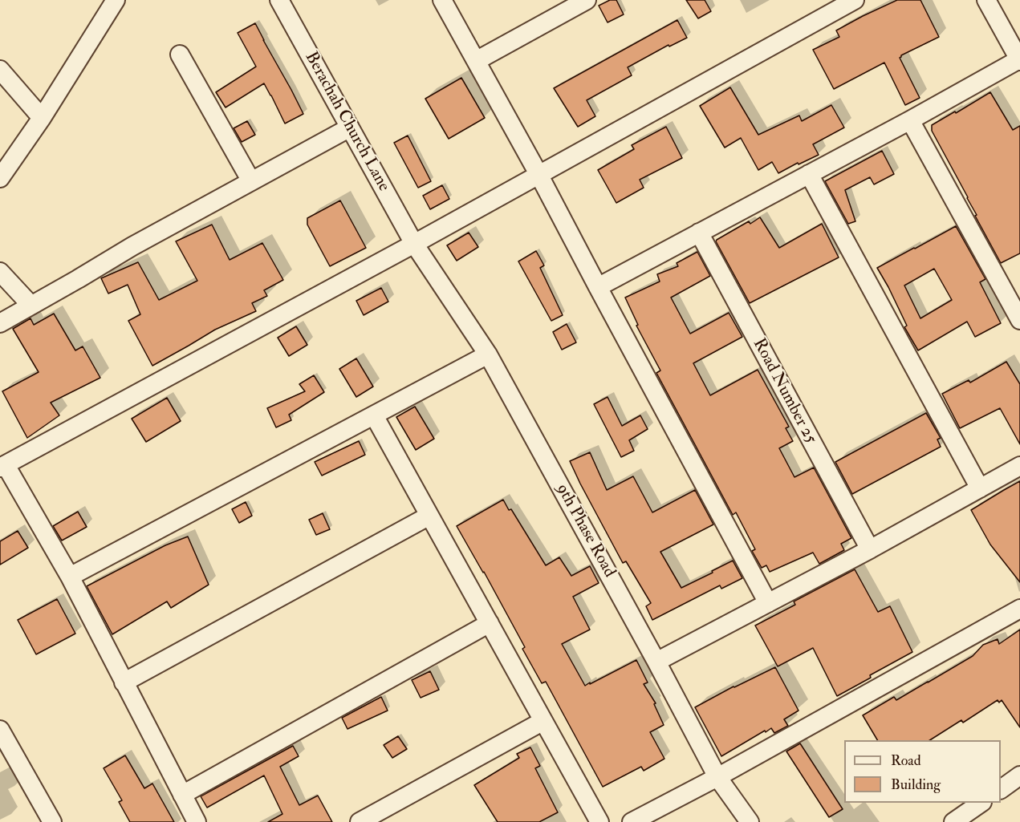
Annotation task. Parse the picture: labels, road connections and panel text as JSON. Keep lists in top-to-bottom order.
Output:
{
  "streets": {
    "street": ["Berachah Church Lane", "Road Number 25", "9th Phase Road"]
  },
  "crossings": [
    ["Berachah Church Lane", "9th Phase Road"]
  ],
  "legend": ["Road", "Building"]
}
